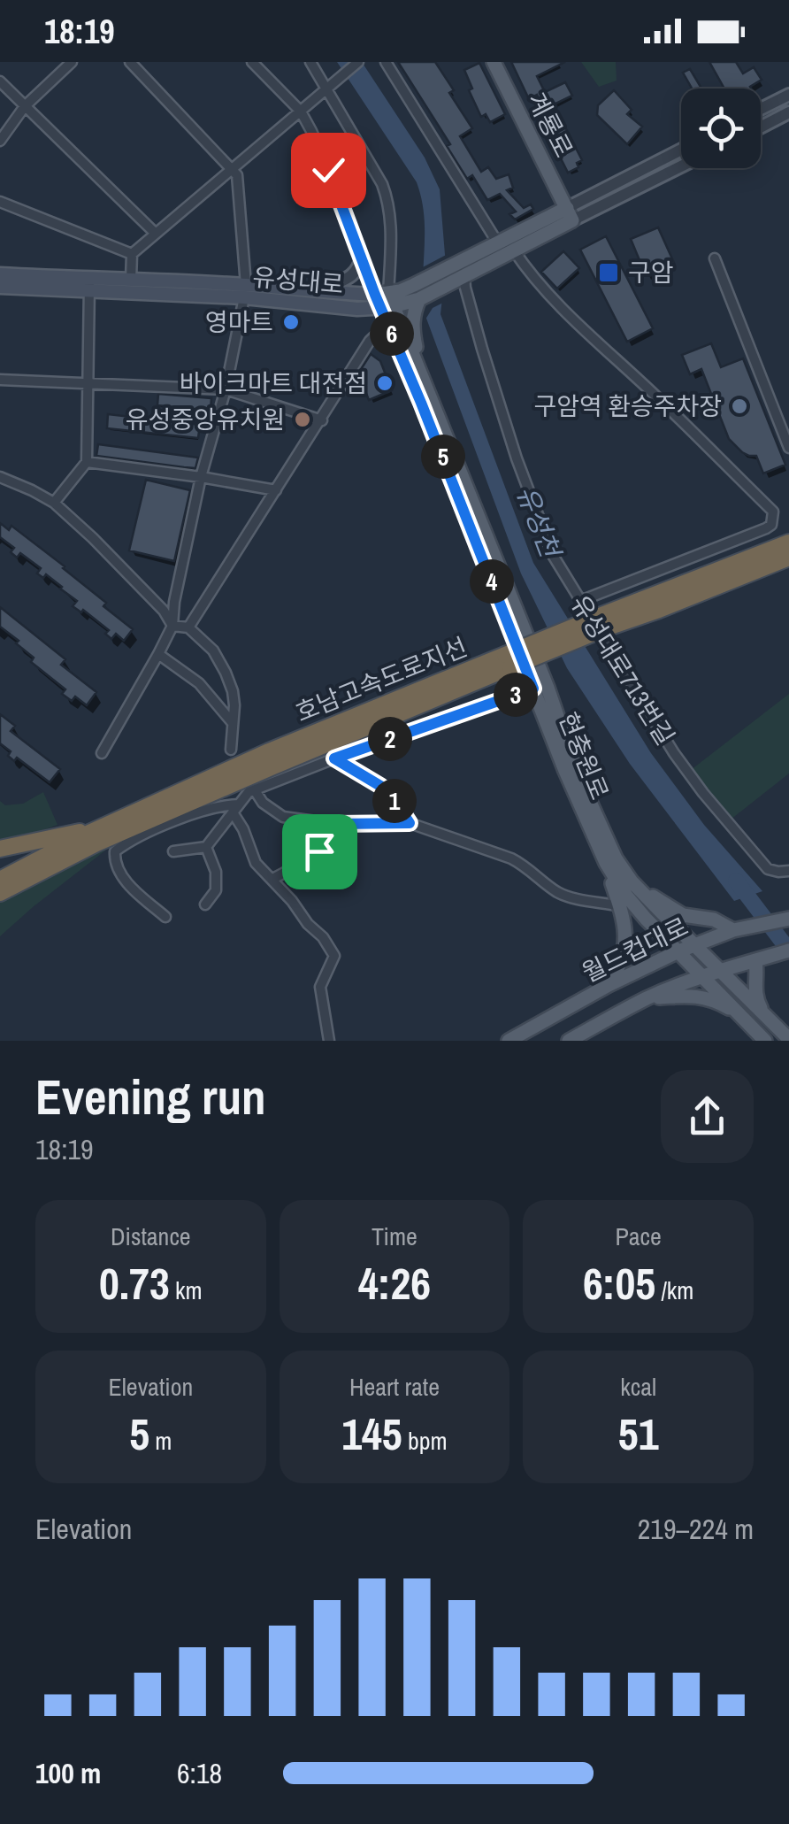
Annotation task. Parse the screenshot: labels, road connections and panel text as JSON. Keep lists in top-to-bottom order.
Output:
{
  "streets": {
    "highway": ["호남고속도로지선"],
    "main road": [
      "계룡로",
      "유성대로",
      "현충원로",
      "월드컵대로"
    ],
    "street": ["유성대로713번길"]
  },
  "crossings": [
    ["계룡로", "유성대로"],
    ["유성대로", "유성대로713번길"],
    ["유성대로", "현충원로"],
    ["현충원로", "월드컵대로"]
  ],
  "water": ["유성천"],
  "places": {
    "transit": ["구암"],
    "other": [
      "영마트",
      "바이크마트 대전점",
      "구암역 환승주차장",
      "유성중앙유치원"
    ]
  },
  "page": {
    "status": "18:19",
    "pins": [
      "6",
      "5",
      "4",
      "3",
      "2",
      "1"
    ],
    "heading": ["Evening run", "18:19"],
    "stats": [
      ["Distance", "0.73 km"],
      ["Time", "4:26"],
      ["Pace", "6:05 /km"],
      ["Elevation", "5 m"],
      ["Heart rate", "145 bpm"],
      ["kcal", "51"]
    ],
    "chart": ["Elevation", "219–224 m"],
    "list": [
      {
        "name": "100 m",
        "note": "6:18"
      }
    ]
  }
}
